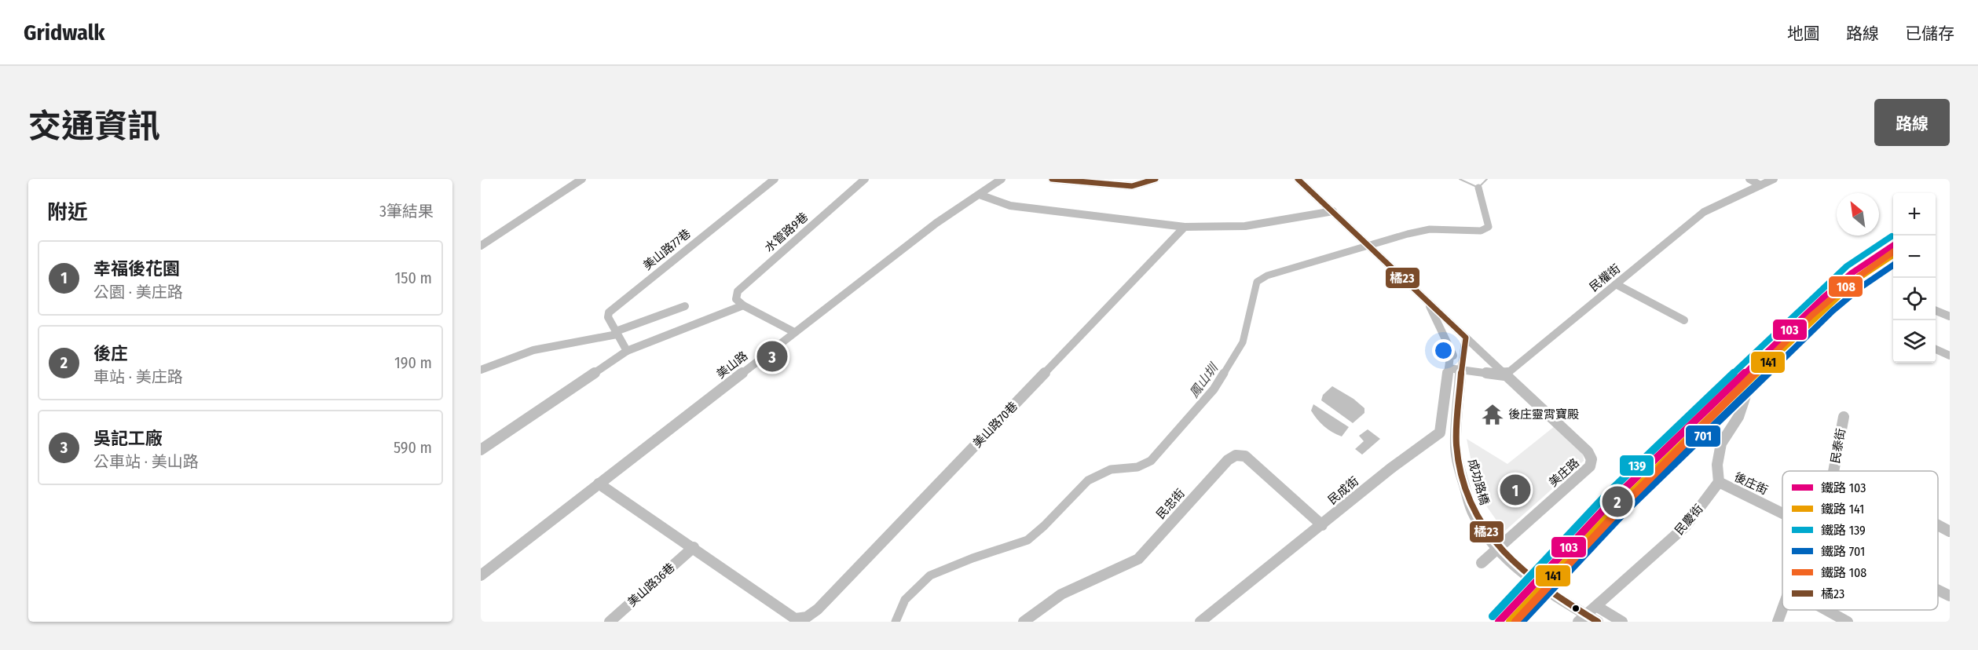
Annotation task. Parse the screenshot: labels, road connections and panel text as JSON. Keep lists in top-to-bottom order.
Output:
{
  "streets": {
    "street": [
      "水管路9巷",
      "美山路77巷",
      "民權街",
      "美山路",
      "美山路70巷",
      "民泰街",
      "美庄路",
      "成功路橋",
      "後庄街",
      "民成街",
      "民忠街",
      "民慶街",
      "美山路36巷"
    ]
  },
  "crossings": [
    ["民權街", "美庄路"],
    ["美山路", "美山路70巷"],
    ["美山路70巷", "美山路36巷"],
    ["美庄路", "成功路橋"],
    ["後庄街", "民慶街"],
    ["民成街", "民忠街"]
  ],
  "water": ["鳳山圳"],
  "places": {
    "temple": ["後庄靈霄寶殿"]
  },
  "lines": [
    "transit line 橘23",
    "rail line 139",
    "rail line 103",
    "rail line 108",
    "rail line 141",
    "rail line 701"
  ],
  "legend": [
    "鐵路 103",
    "鐵路 141",
    "鐵路 139",
    "鐵路 701",
    "鐵路 108",
    "橘23"
  ],
  "north": "top left",
  "page": {
    "header": "Gridwalk",
    "nav": ["地圖", "路線", "已儲存"],
    "title": "交通資訊",
    "buttons": "路線",
    "heading": ["附近", "3筆結果"],
    "map_buttons": ["+", "−"],
    "list": [
      {
        "mark": "1",
        "name": "幸福後花園",
        "note": "公園 · 美庄路",
        "value": "150 m"
      },
      {
        "mark": "2",
        "name": "後庄",
        "note": "車站 · 美庄路",
        "value": "190 m"
      },
      {
        "mark": "3",
        "name": "吳記工廠",
        "note": "公車站 · 美山路",
        "value": "590 m"
      }
    ],
    "pins": ["3", "1", "2"]
  }
}
